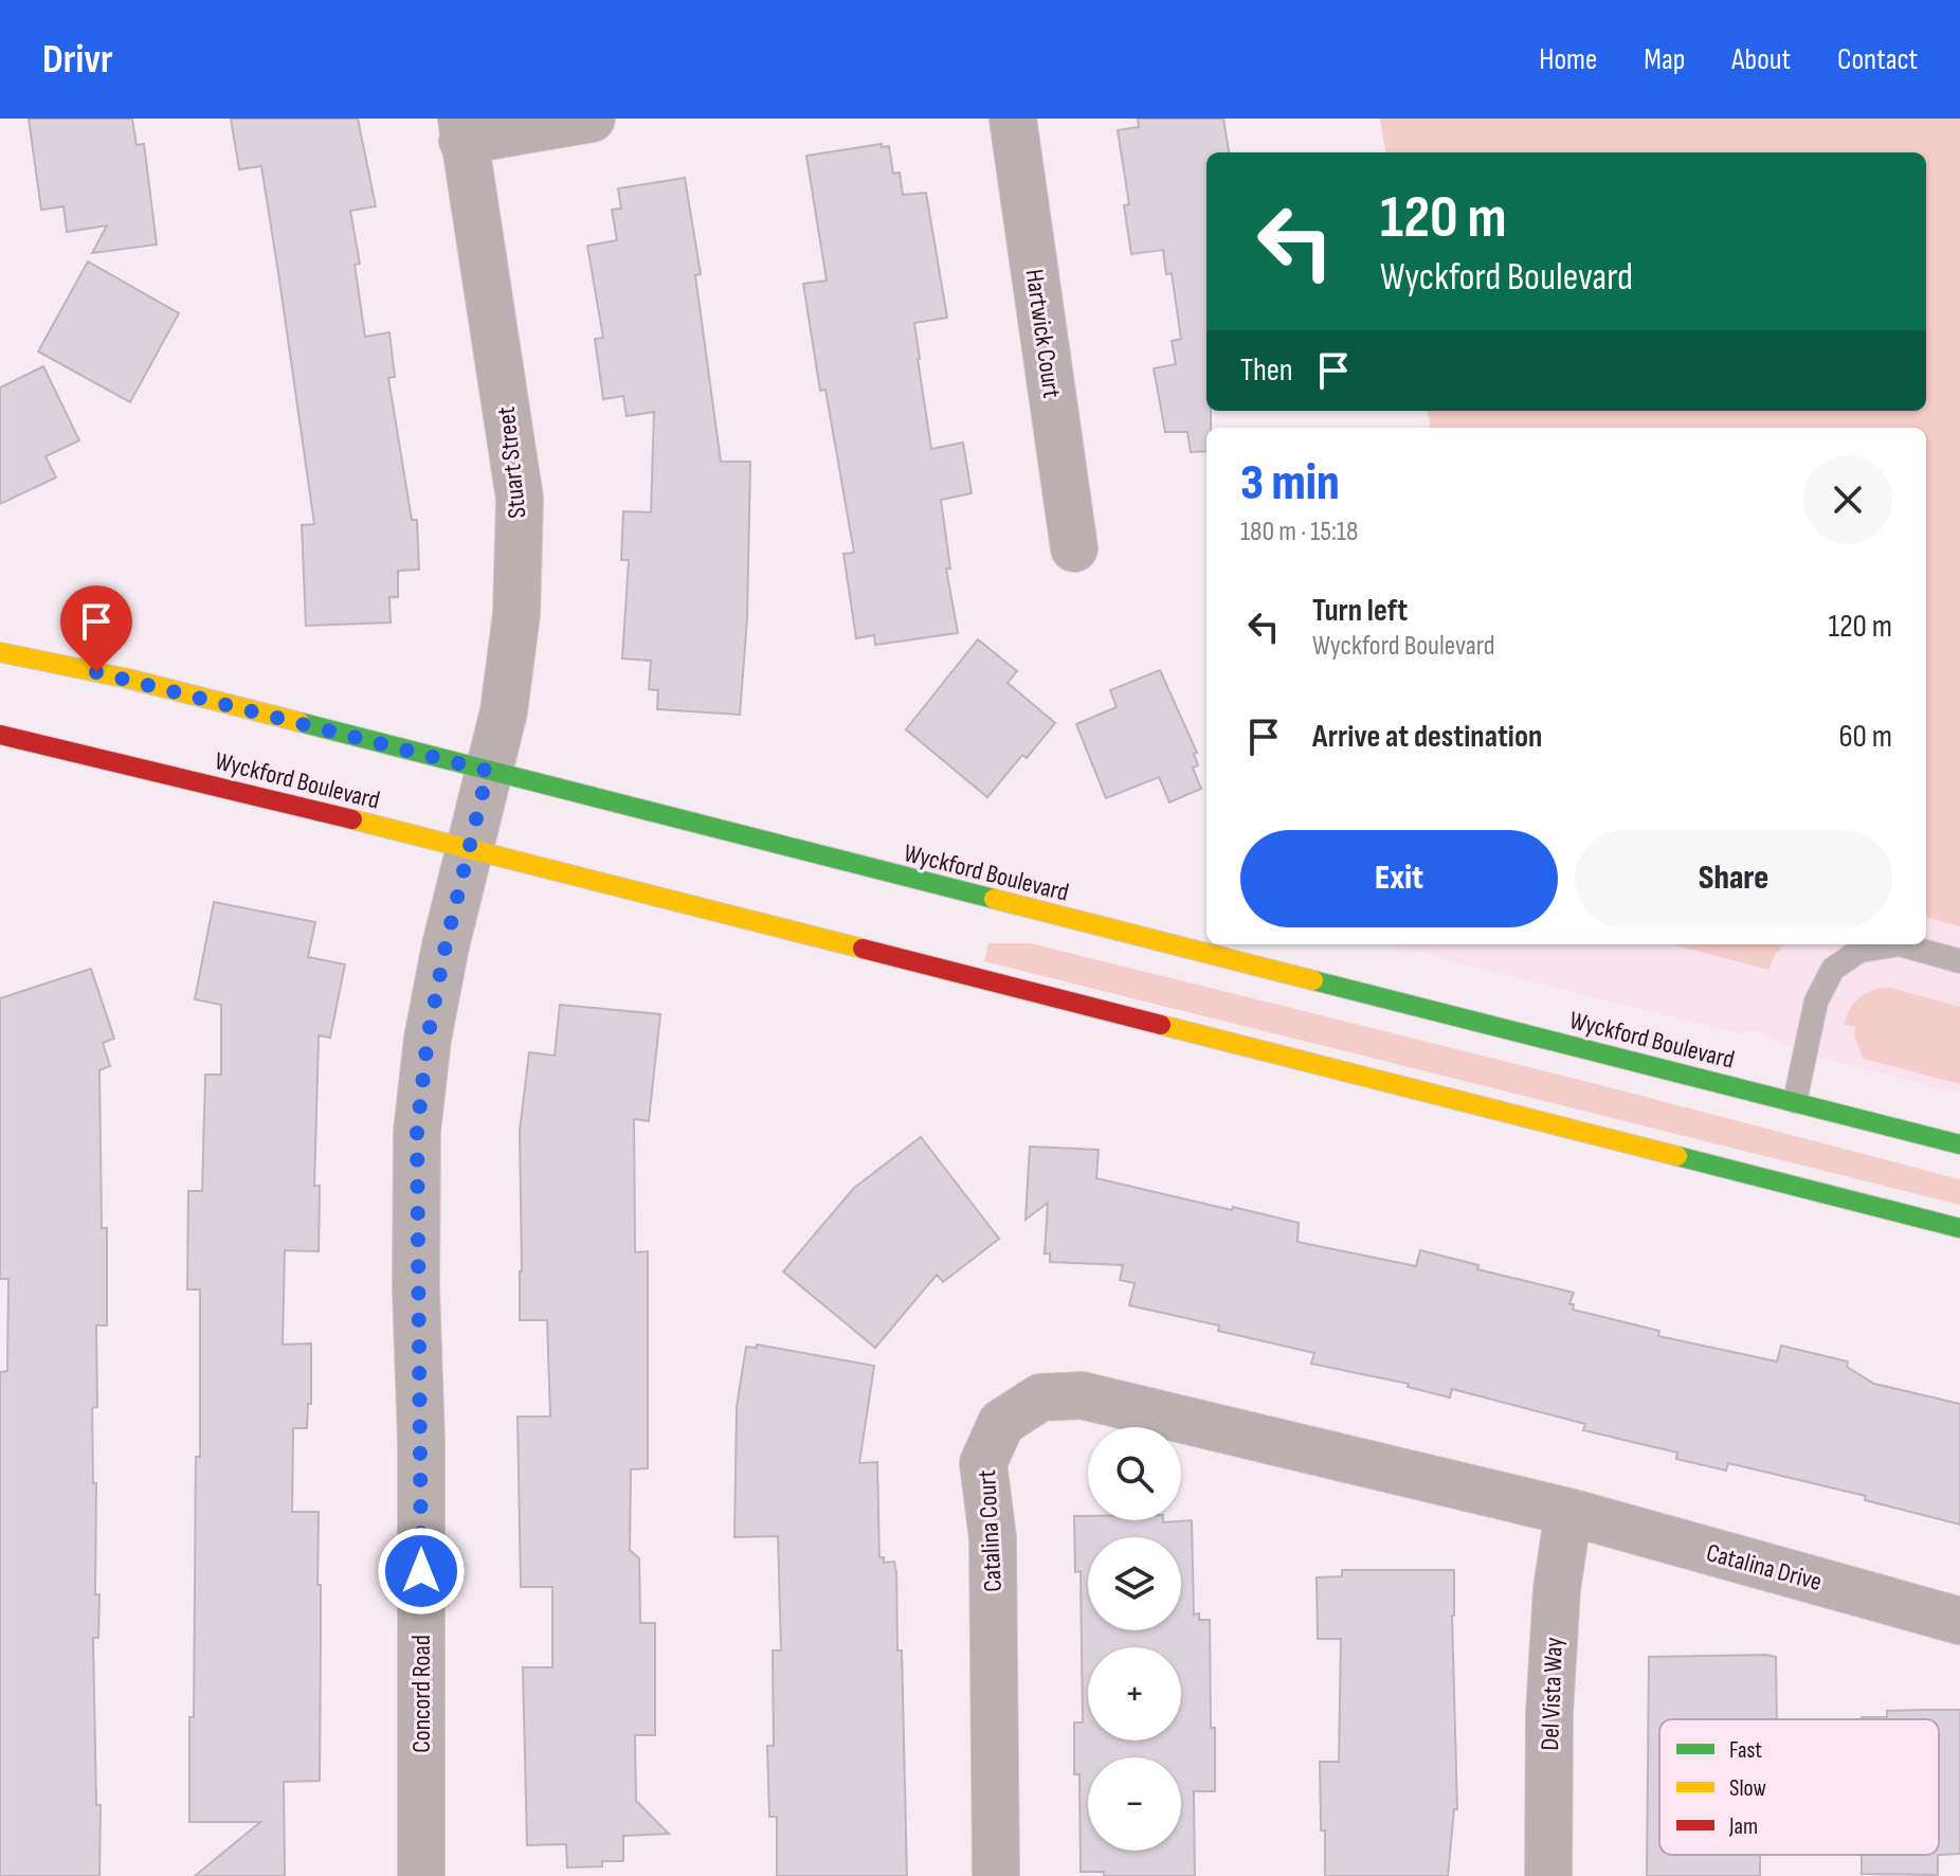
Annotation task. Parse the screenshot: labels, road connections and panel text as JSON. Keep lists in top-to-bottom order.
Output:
{
  "streets": {
    "street": [
      "Hartwick Court",
      "Stuart Street",
      "Wyckford Boulevard",
      "Catalina Court",
      "Catalina Drive",
      "Concord Road",
      "Del Vista Way"
    ]
  },
  "crossings": [
    ["Stuart Street", "Wyckford Boulevard"],
    ["Stuart Street", "Concord Road"],
    ["Wyckford Boulevard", "Concord Road"],
    ["Catalina Court", "Catalina Drive"],
    ["Catalina Court", "Del Vista Way"],
    ["Catalina Drive", "Del Vista Way"]
  ],
  "legend": ["Fast", "Slow", "Jam"],
  "page": {
    "header": "Drivr",
    "nav": [
      "Home",
      "Map",
      "About",
      "Contact"
    ],
    "turn": ["120 m", "Wyckford Boulevard"],
    "then": "Then",
    "heading": ["3 min", "180 m · 15:18"],
    "list": [
      {
        "name": "Turn left",
        "note": "Wyckford Boulevard",
        "value": "120 m"
      },
      {
        "name": "Arrive at destination",
        "value": "60 m"
      }
    ],
    "buttons": ["Exit", "Share"],
    "map_buttons": ["+", "−"]
  }
}
